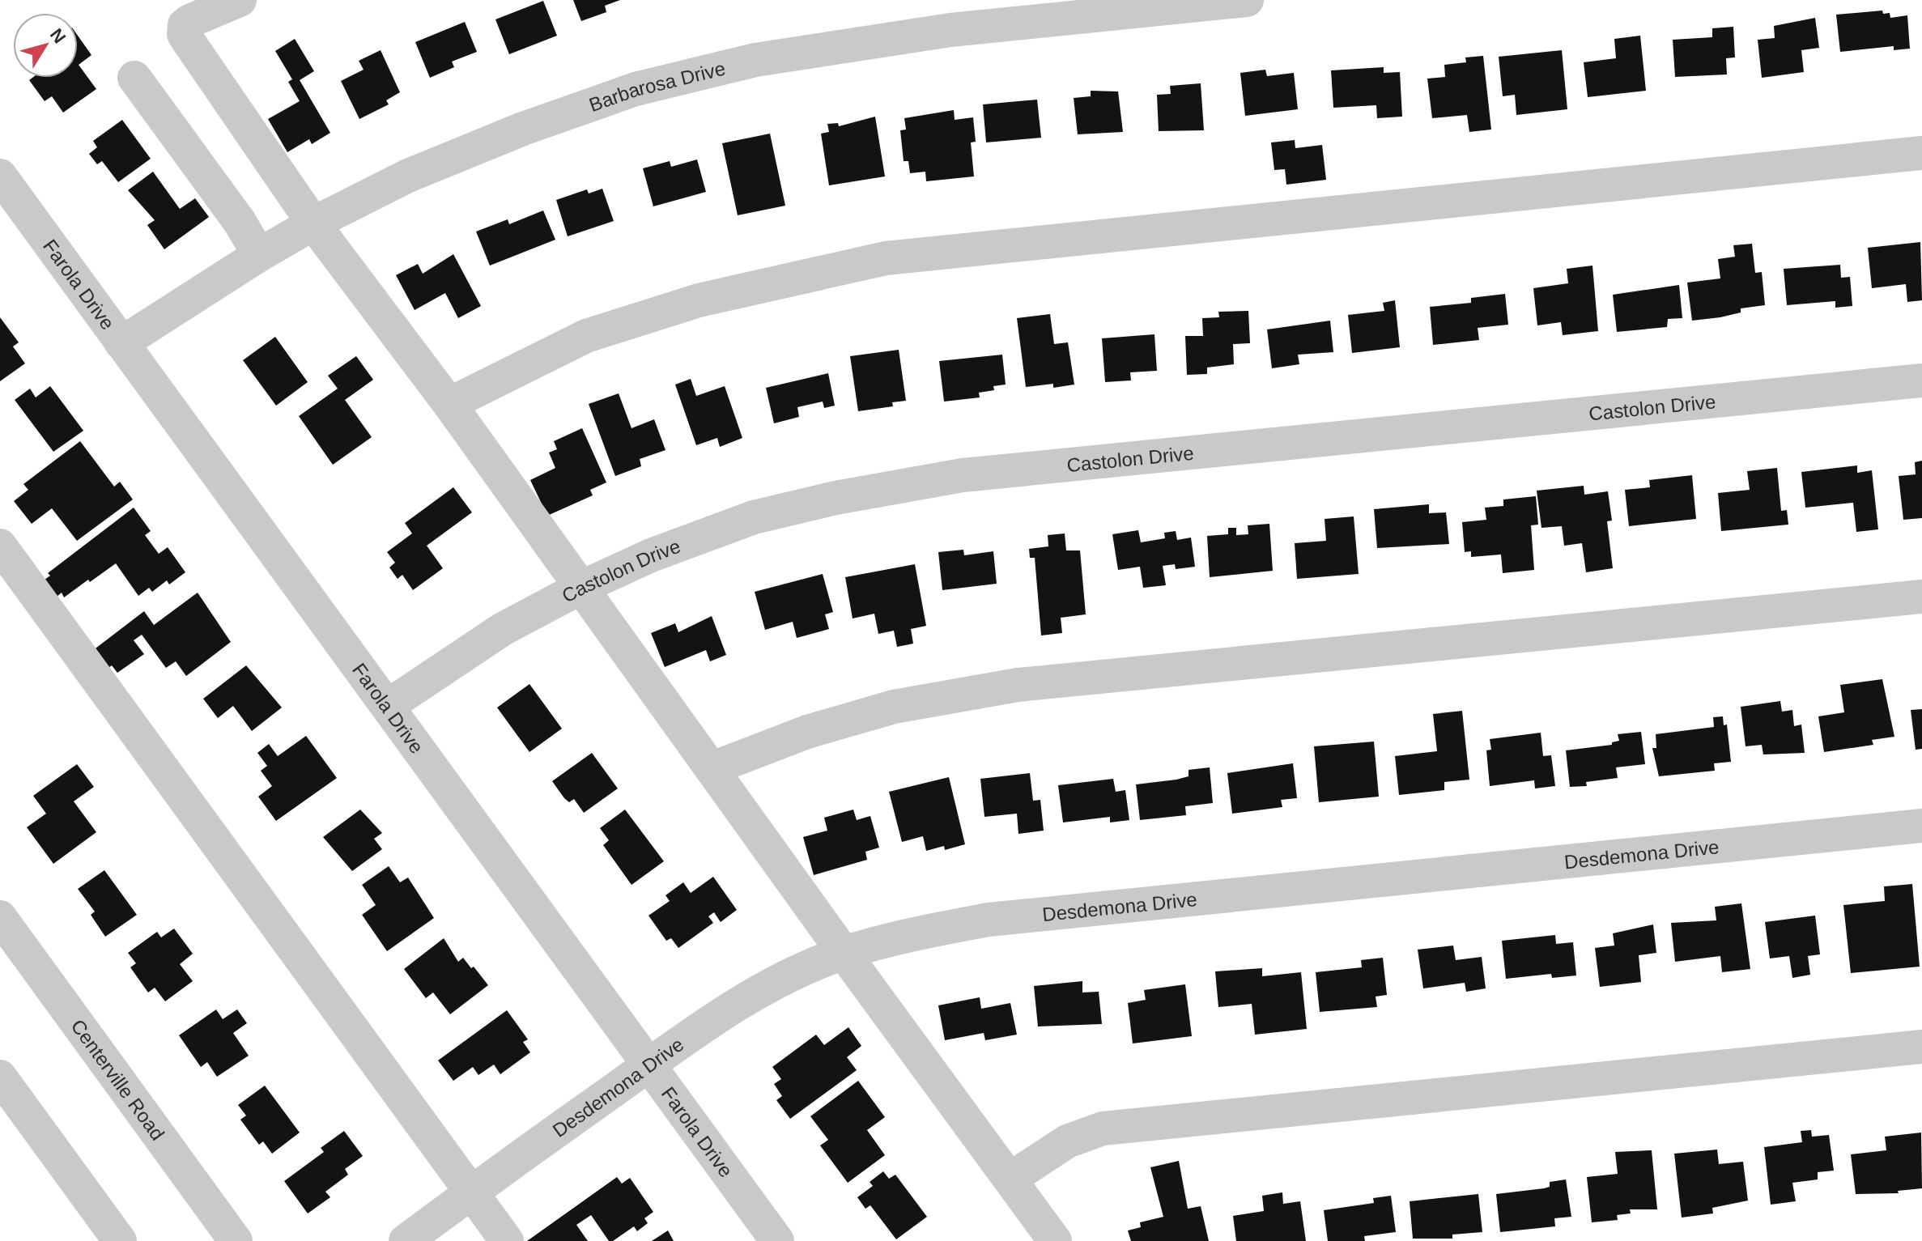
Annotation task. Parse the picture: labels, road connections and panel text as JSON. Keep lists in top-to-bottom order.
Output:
{
  "streets": {
    "street": [
      "Barbarosa Drive",
      "Farola Drive",
      "Castolon Drive",
      "Desdemona Drive",
      "Centerville Road"
    ]
  },
  "crossings": [
    ["Barbarosa Drive", "Farola Drive"],
    ["Farola Drive", "Castolon Drive"],
    ["Farola Drive", "Desdemona Drive"]
  ],
  "north": "top right"
}
